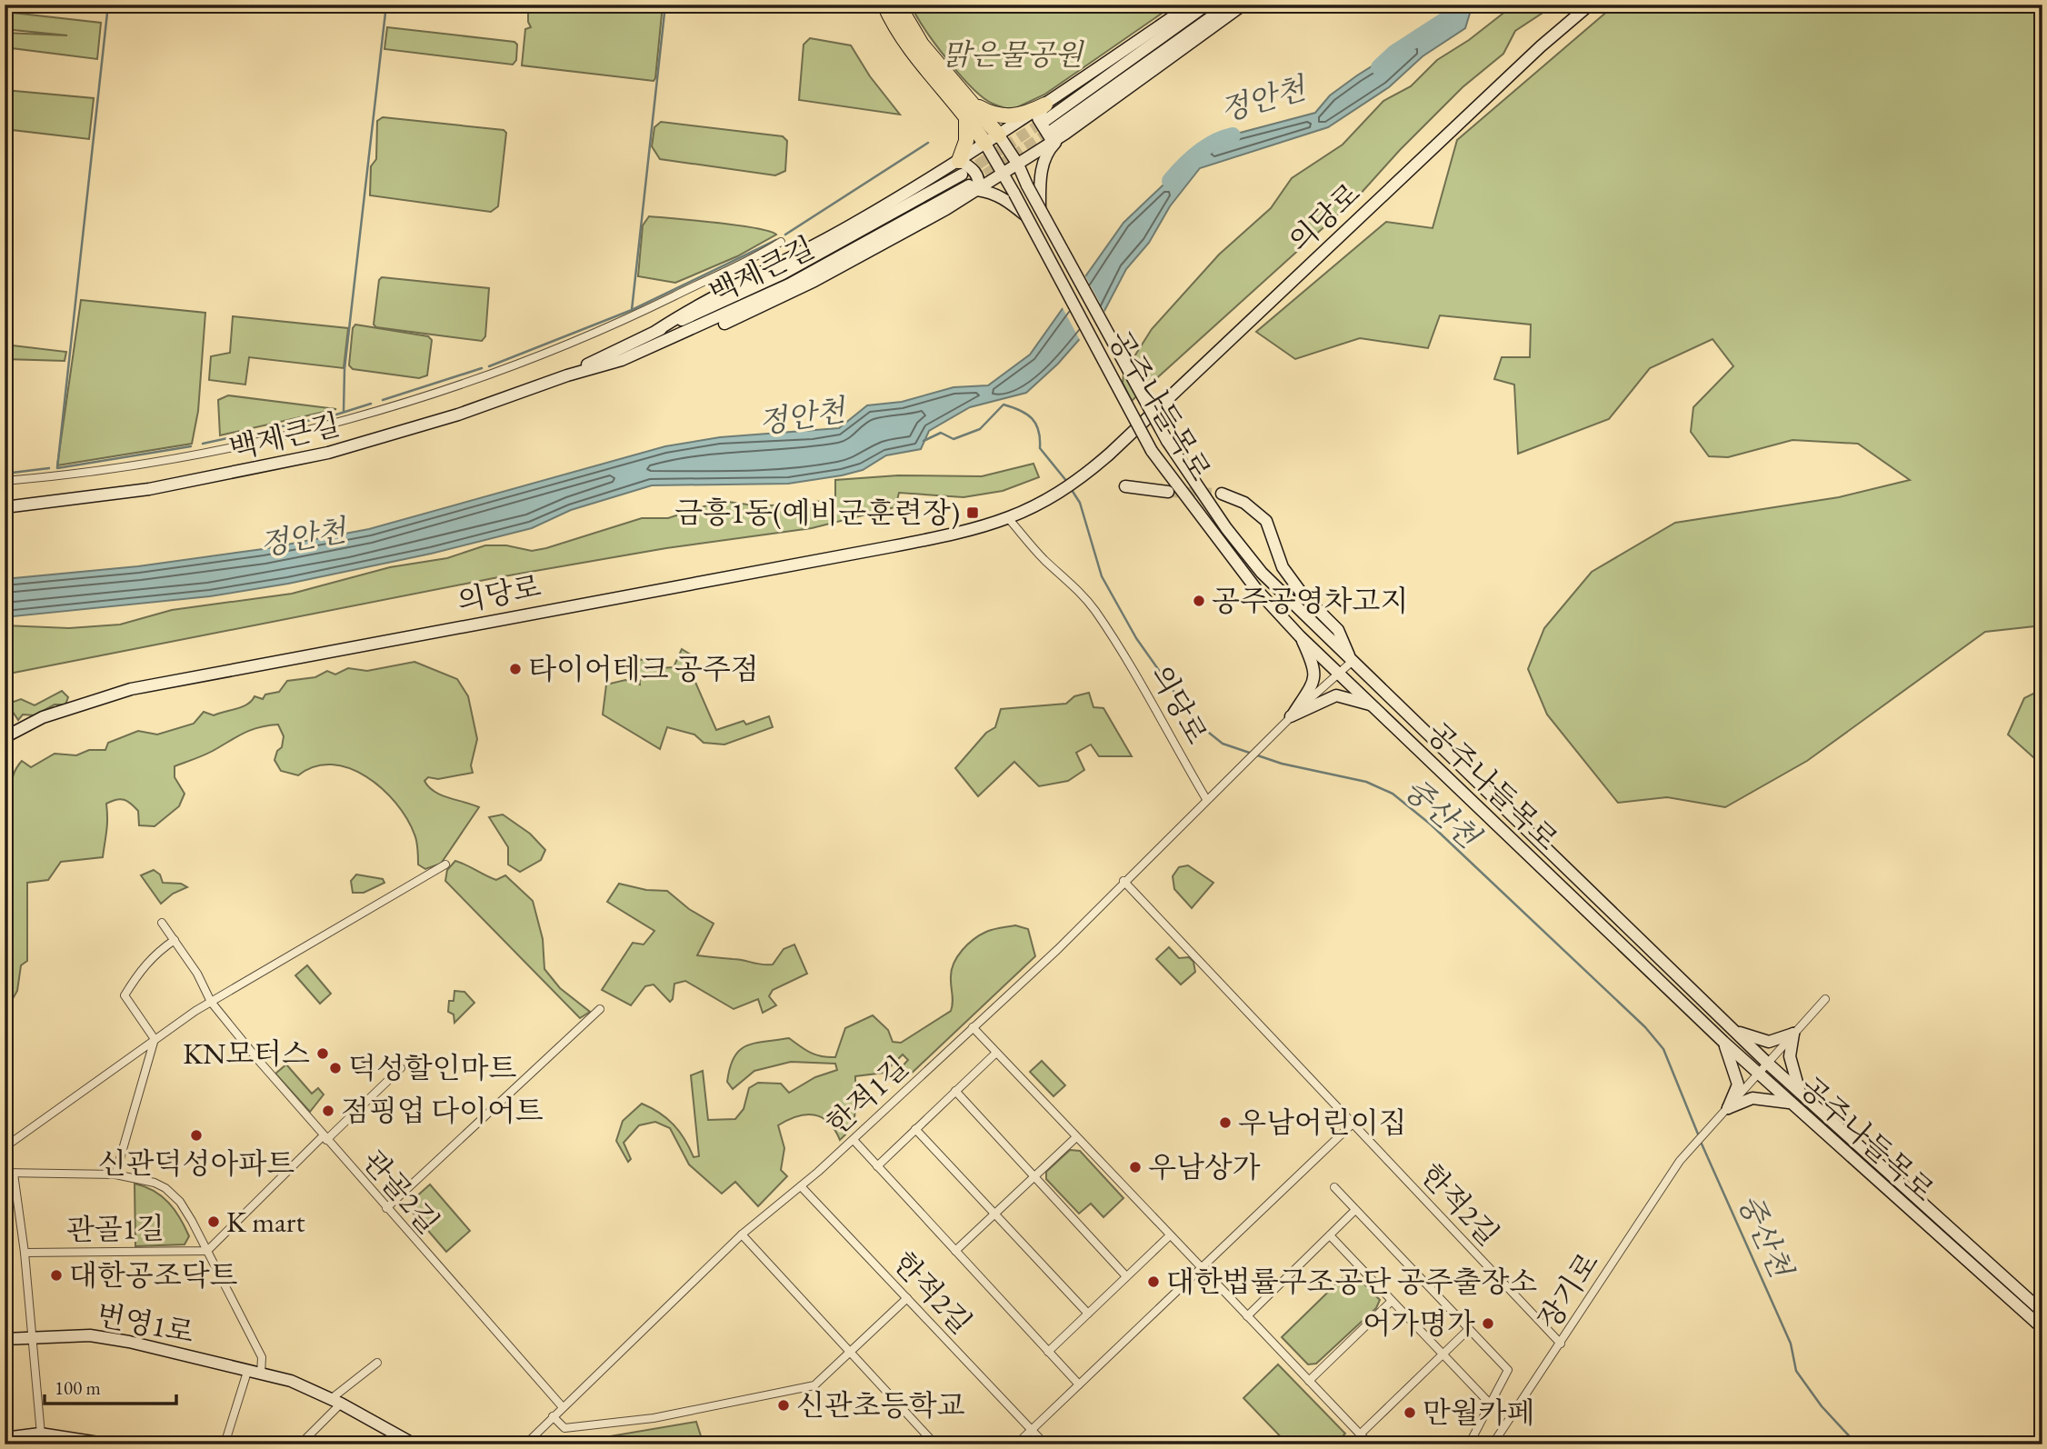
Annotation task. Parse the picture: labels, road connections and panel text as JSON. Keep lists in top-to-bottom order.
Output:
{
  "streets": {
    "main road": [
      "의당로",
      "백제큰길",
      "공주나들목로",
      "번영1로"
    ],
    "street": [
      "한적1길",
      "관골2길",
      "한적2길",
      "관골1길",
      "장기로"
    ]
  },
  "crossings": [
    ["의당로", "한적1길"],
    ["백제큰길", "공주나들목로"],
    ["공주나들목로", "한적1길"],
    ["한적1길", "관골2길"],
    ["한적1길", "한적2길"],
    ["관골2길", "관골1길"],
    ["한적2길", "장기로"],
    ["관골1길", "번영1로"]
  ],
  "water": ["정안천", "중산천"],
  "parks": ["맑은물공원"],
  "places": {
    "transit": ["금흥1동(예비군훈련장)"],
    "other": [
      "공주공영차고지",
      "타이어테크 공주점",
      "KN모터스",
      "덕성할인마트",
      "점핑업 다이어트",
      "우남어린이집",
      "신관덕성아파트",
      "우남상가",
      "K mart",
      "대한공조닥트",
      "대한법률구조공단 공주출장소",
      "어가명가",
      "신관초등학교",
      "만월카페"
    ]
  },
  "scale_bar": "100 m"
}
